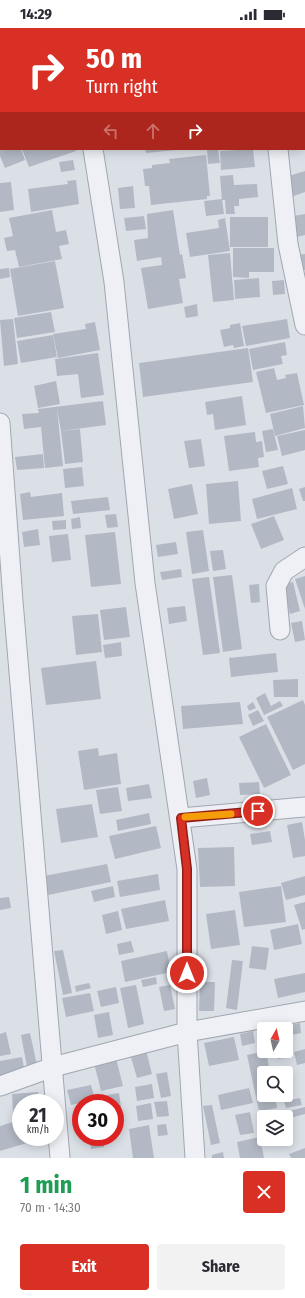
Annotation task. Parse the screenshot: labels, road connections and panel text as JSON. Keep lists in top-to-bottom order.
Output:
{
  "north": "top",
  "page": {
    "status": "14:29",
    "turn": ["50 m", "Turn right"],
    "speed": "21 km/h",
    "limit": "30",
    "heading": ["1 min", "70 m · 14:30"],
    "buttons": ["Exit", "Share"]
  }
}
